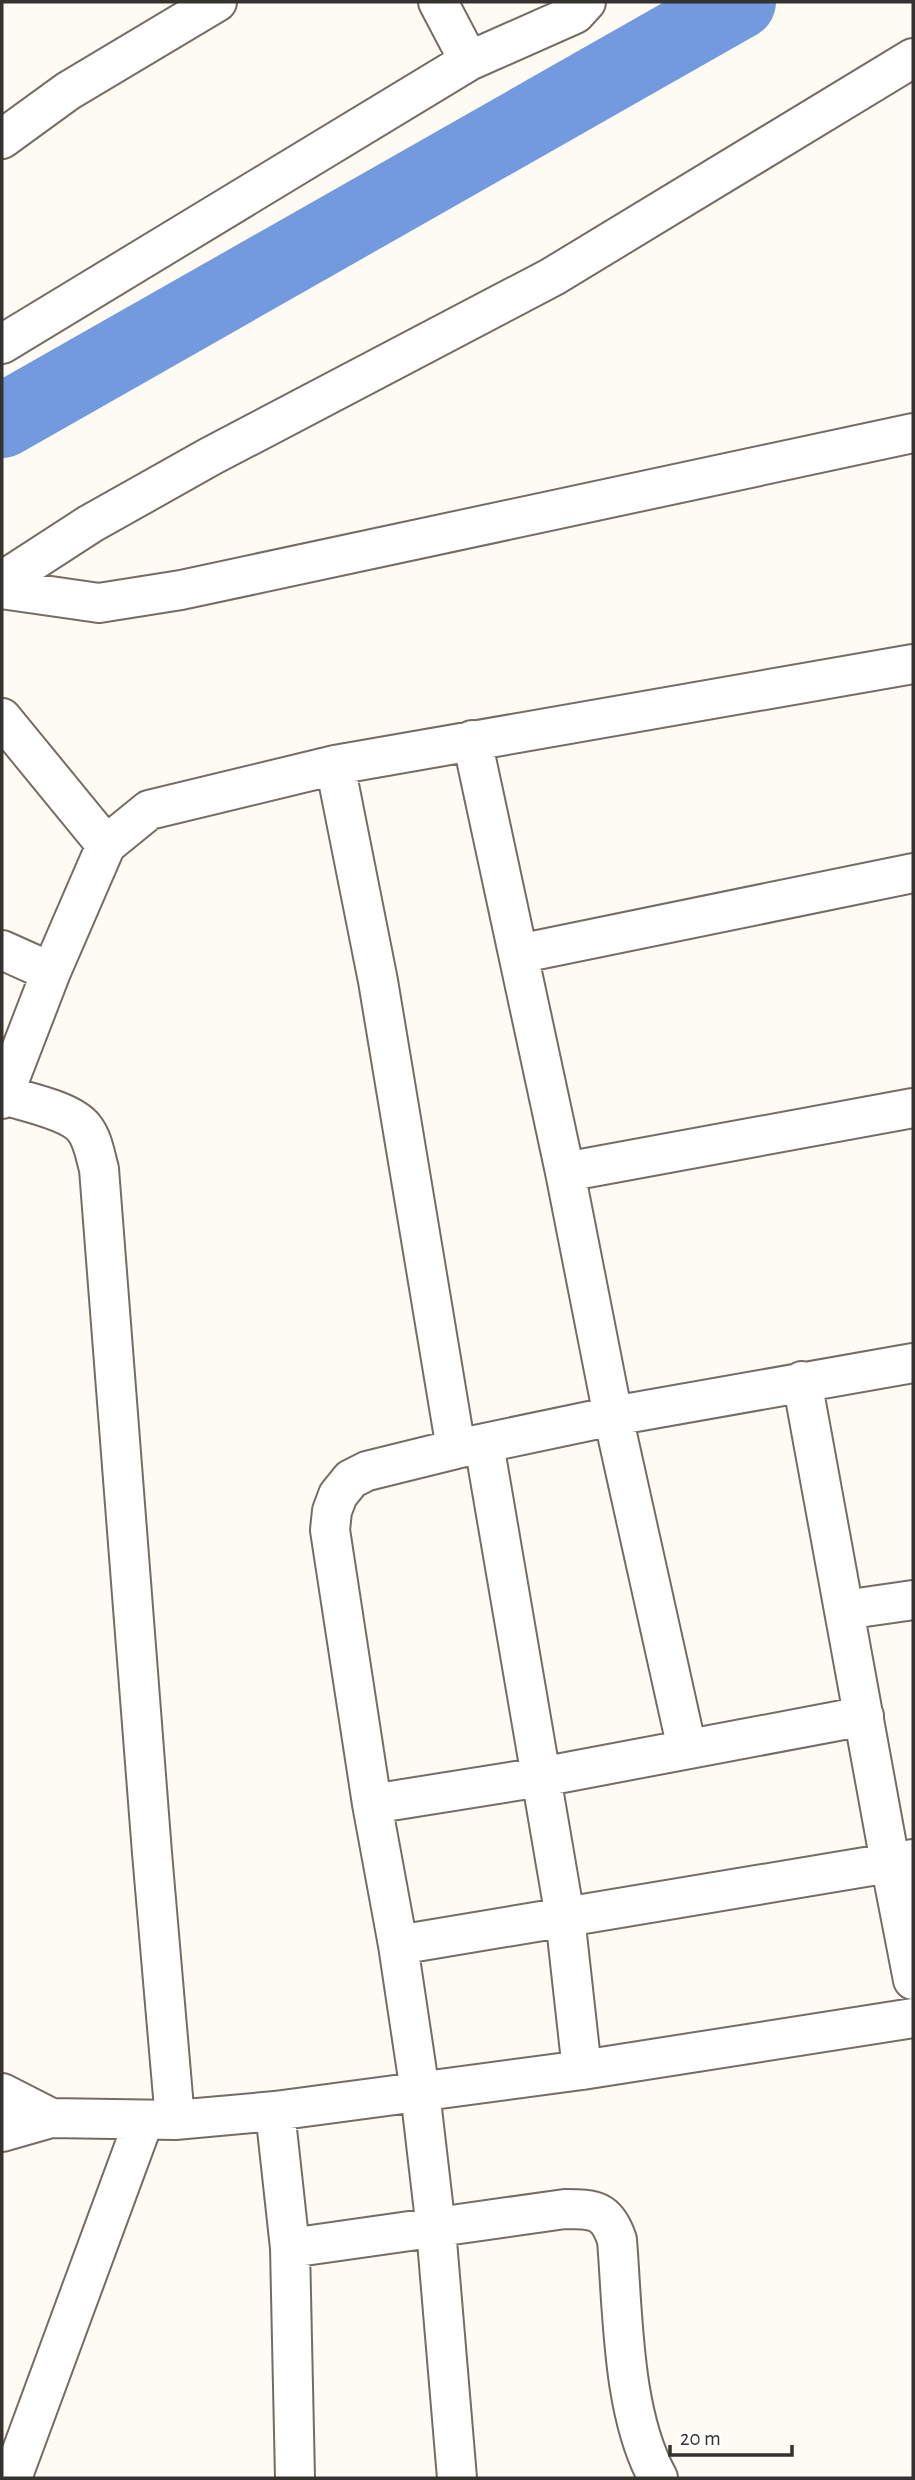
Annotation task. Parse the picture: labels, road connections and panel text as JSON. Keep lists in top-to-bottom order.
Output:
{
  "scale_bar": "20 m"
}
